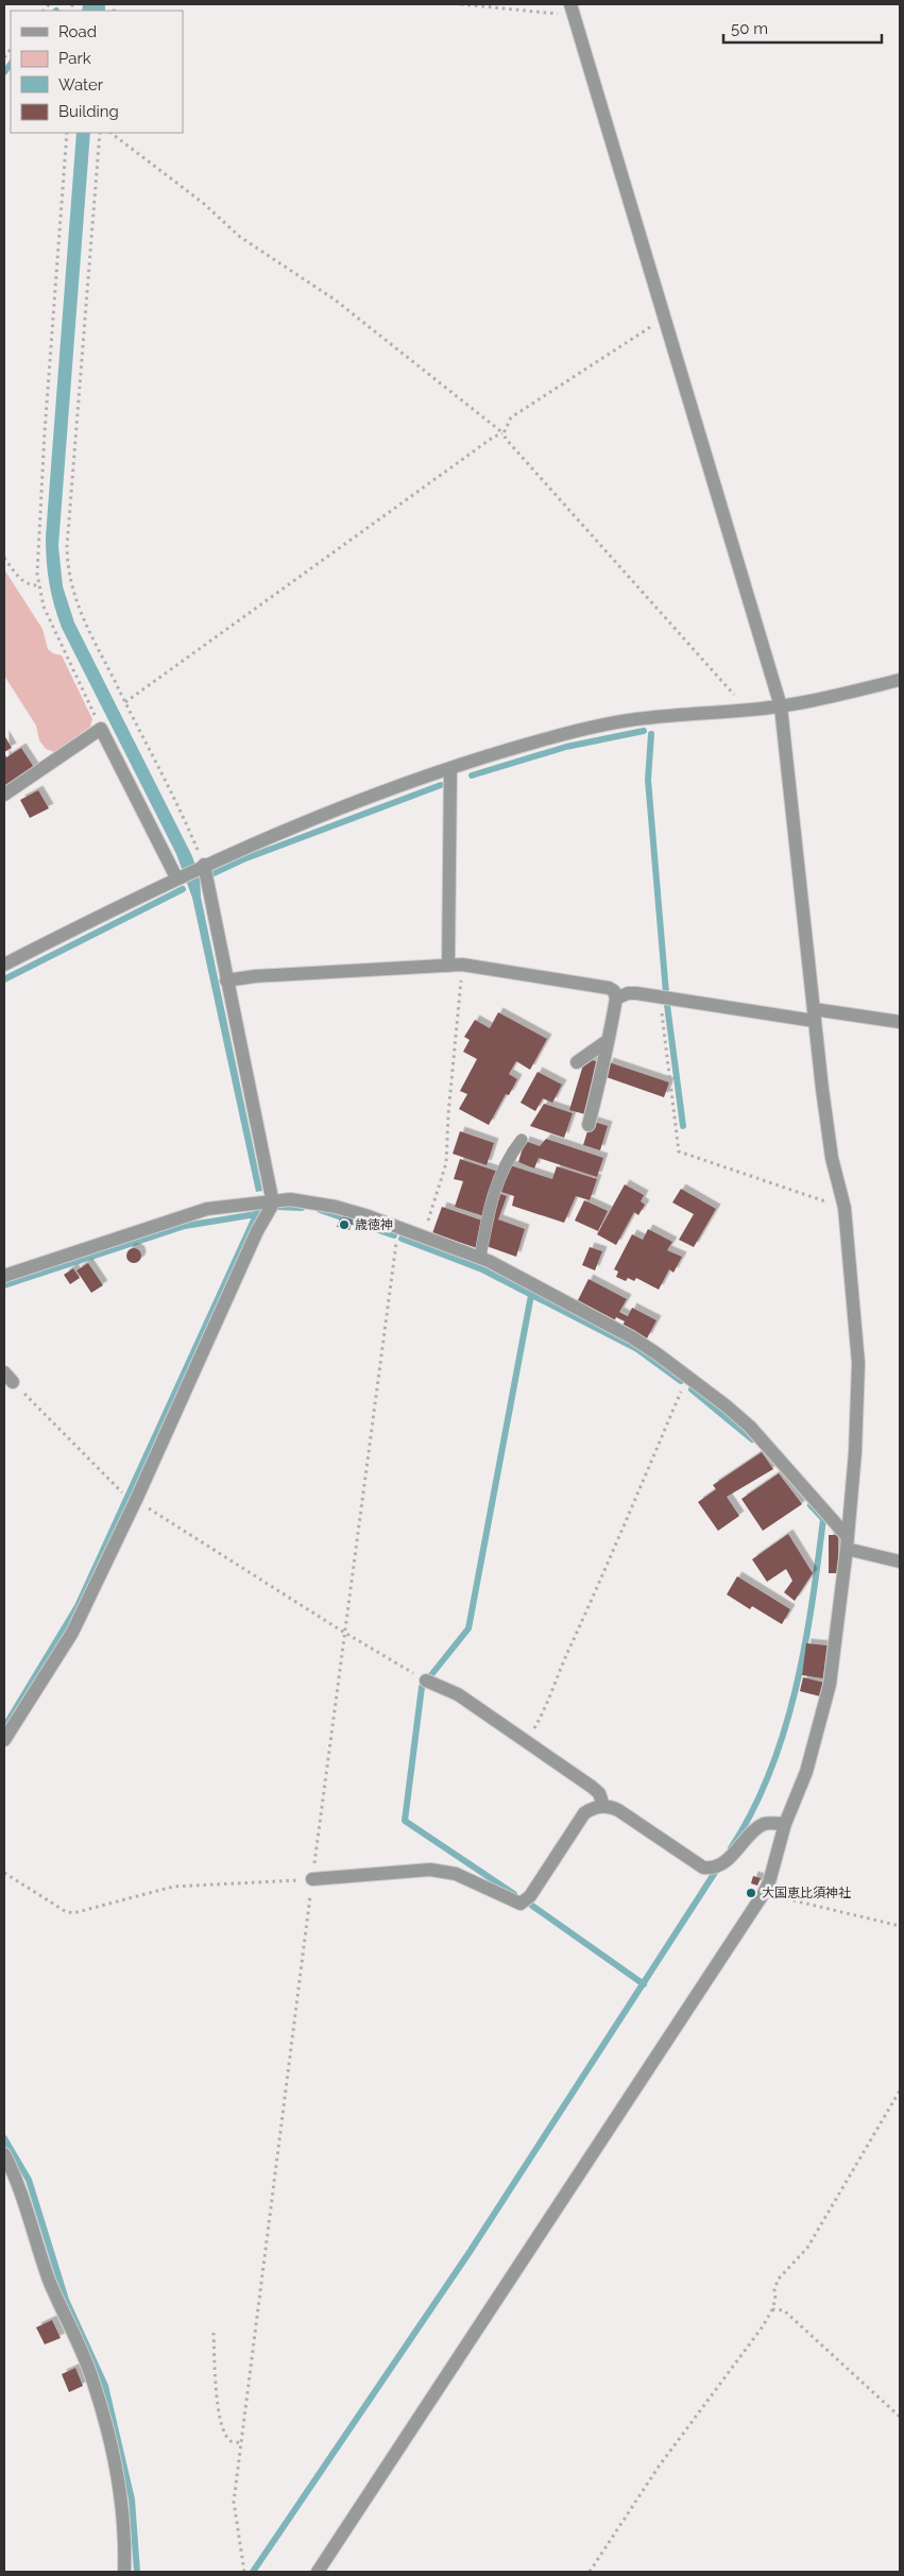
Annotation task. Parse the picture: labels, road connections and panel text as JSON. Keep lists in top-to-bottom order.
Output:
{
  "places": ["歳徳神", "大国恵比須神社"],
  "legend": [
    "Road",
    "Park",
    "Water",
    "Building"
  ],
  "scale_bar": "50 m"
}
